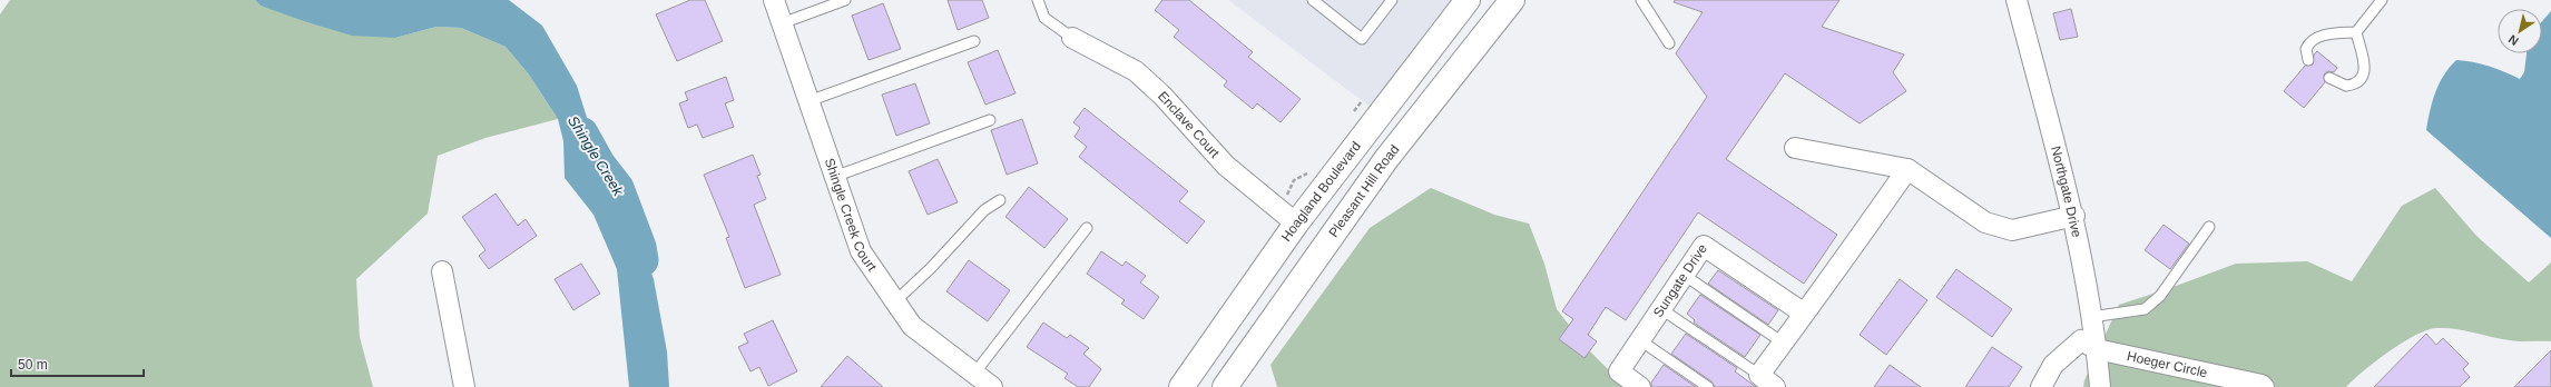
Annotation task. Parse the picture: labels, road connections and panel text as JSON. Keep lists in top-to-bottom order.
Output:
{
  "streets": {
    "main road": ["Pleasant Hill Road", "Hoagland Boulevard"],
    "street": [
      "Enclave Court",
      "Northgate Drive",
      "Shingle Creek Court",
      "Sungate Drive",
      "Hoeger Circle"
    ]
  },
  "crossings": [
    ["Enclave Court", "Hoagland Boulevard"],
    ["Northgate Drive", "Hoeger Circle"]
  ],
  "water": ["Shingle Creek"],
  "scale_bar": "50 m",
  "north": "bottom left"
}
